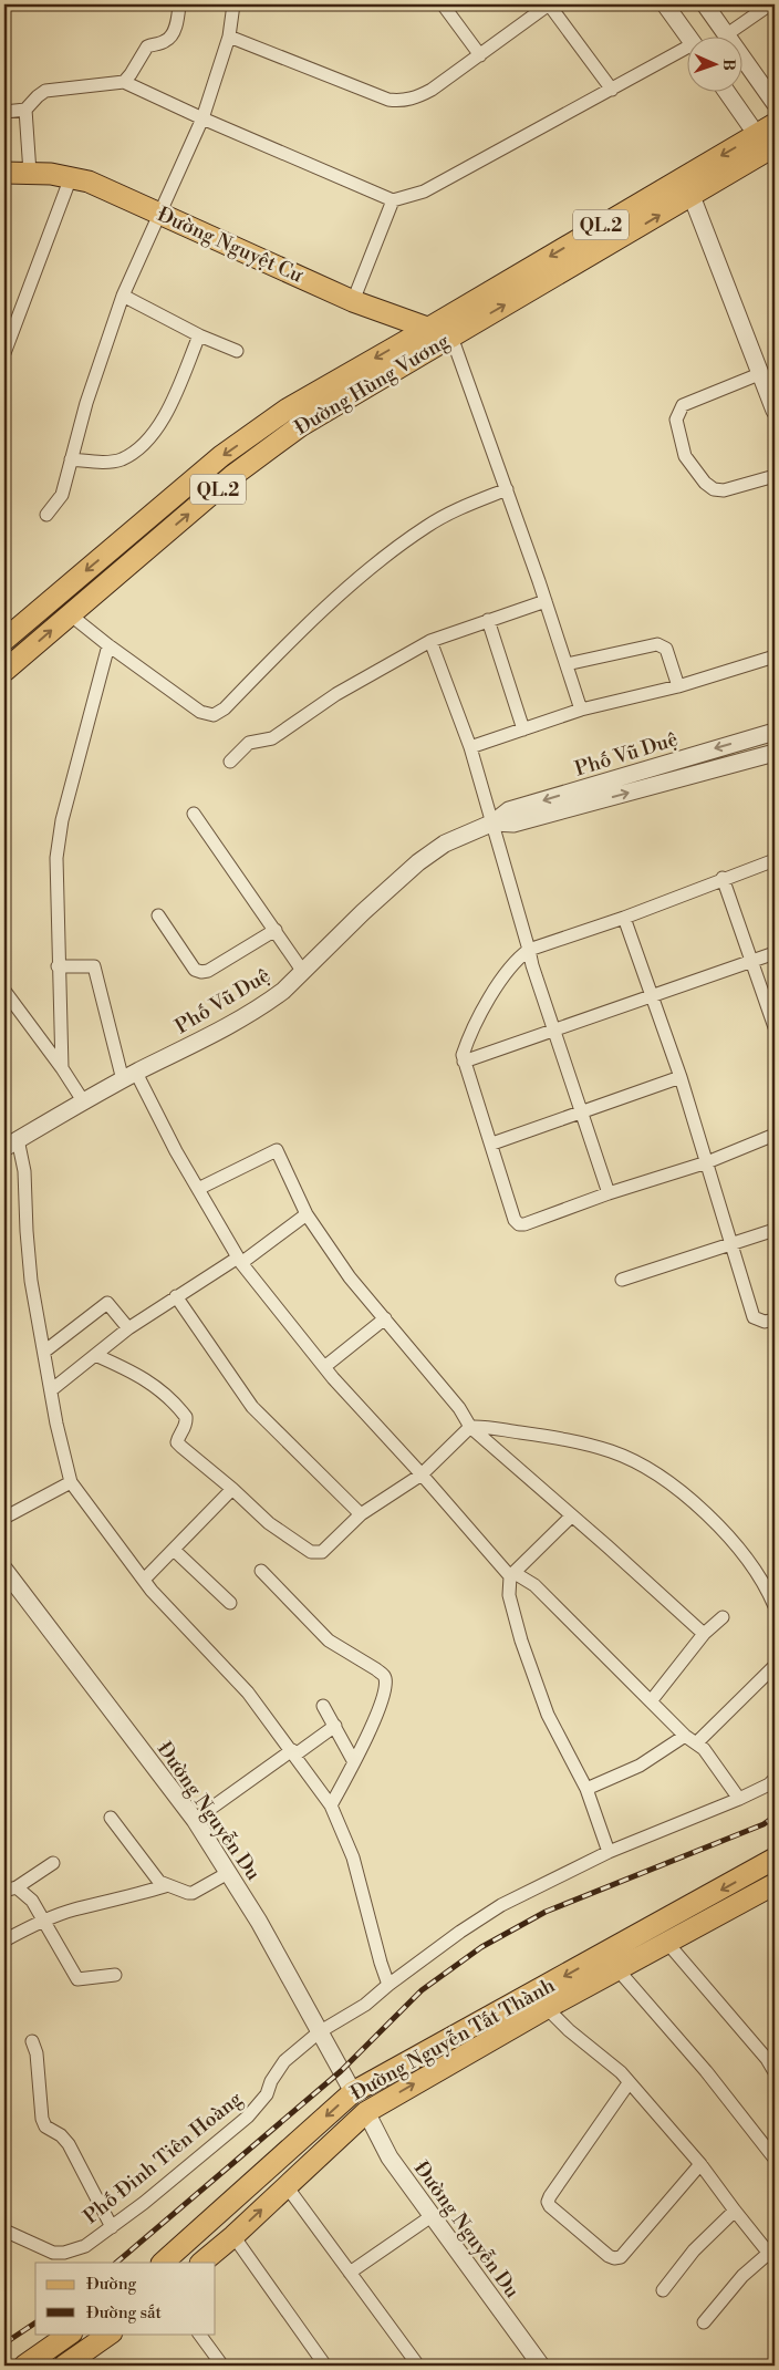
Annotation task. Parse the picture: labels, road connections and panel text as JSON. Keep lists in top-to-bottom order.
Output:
{
  "streets": {
    "main road": [
      "QL.2",
      "Đường Nguyệt Cư",
      "Đường Hùng Vương",
      "Đường Nguyễn Tất Thành"
    ],
    "street": ["Phố Vũ Duệ", "Đường Nguyễn Du", "Phố Đinh Tiên Hoàng"]
  },
  "crossings": [
    ["Đường Nguyệt Cư", "Đường Hùng Vương"],
    ["Đường Nguyễn Du", "Đường Nguyễn Tất Thành"],
    ["Đường Nguyễn Du", "Phố Đinh Tiên Hoàng"]
  ],
  "legend": ["Đường", "Đường sắt"],
  "north": "right"
}
